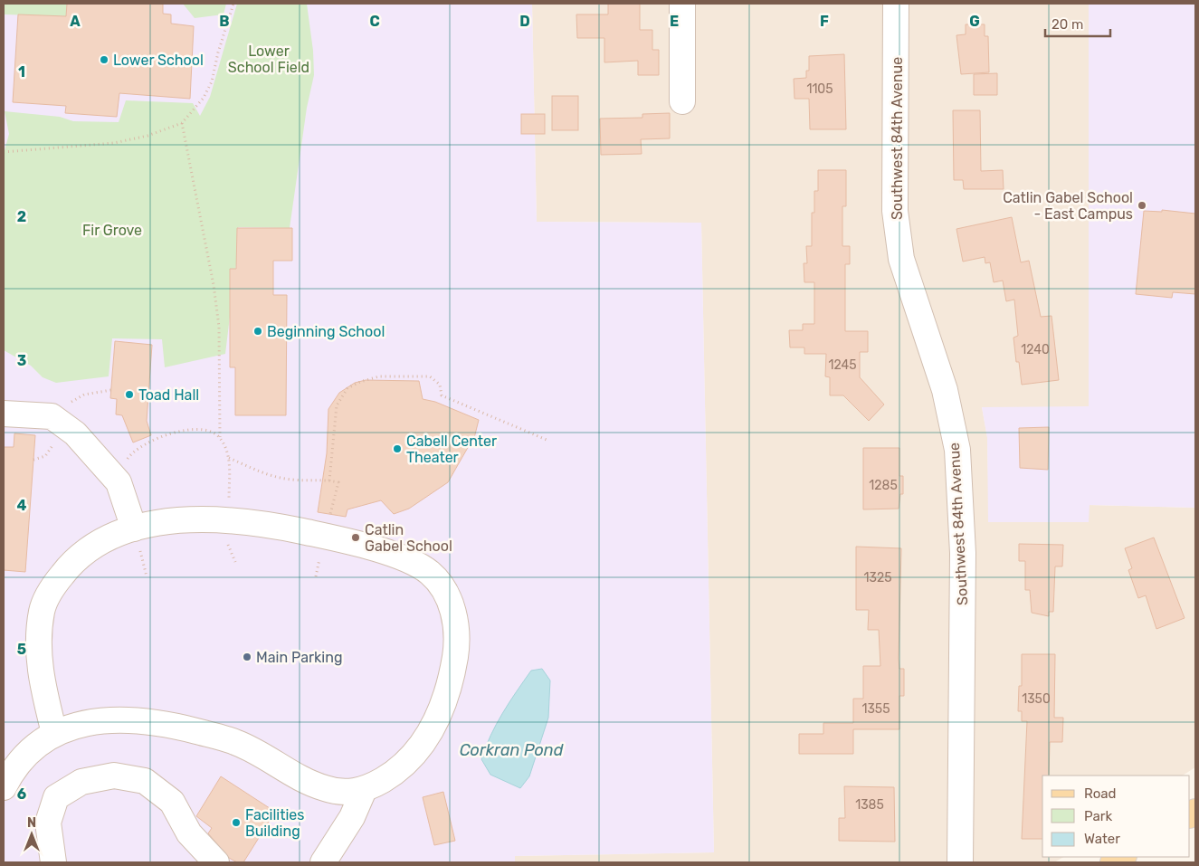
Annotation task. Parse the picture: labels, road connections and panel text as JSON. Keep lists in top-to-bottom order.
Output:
{
  "streets": {
    "street": ["Southwest 84th Avenue"]
  },
  "water": ["Corkran Pond"],
  "parks": ["Lower School Field", "Fir Grove"],
  "places": [
    "Lower School",
    "Catlin Gabel School - East Campus",
    "Beginning School",
    "Toad Hall",
    "Cabell Center Theater",
    "Catlin Gabel School",
    "Main Parking",
    "Facilities Building"
  ],
  "house_numbers": [
    "1105",
    "1240",
    "1245",
    "1285",
    "1325",
    "1350",
    "1355",
    "1385"
  ],
  "legend": ["Road", "Park", "Water"],
  "scale_bar": "20 m",
  "north": "top",
  "grid": {
    "columns": [
      "A",
      "B",
      "C",
      "D",
      "E",
      "F",
      "G"
    ],
    "rows": [
      "1",
      "2",
      "3",
      "4",
      "5",
      "6"
    ]
  }
}
